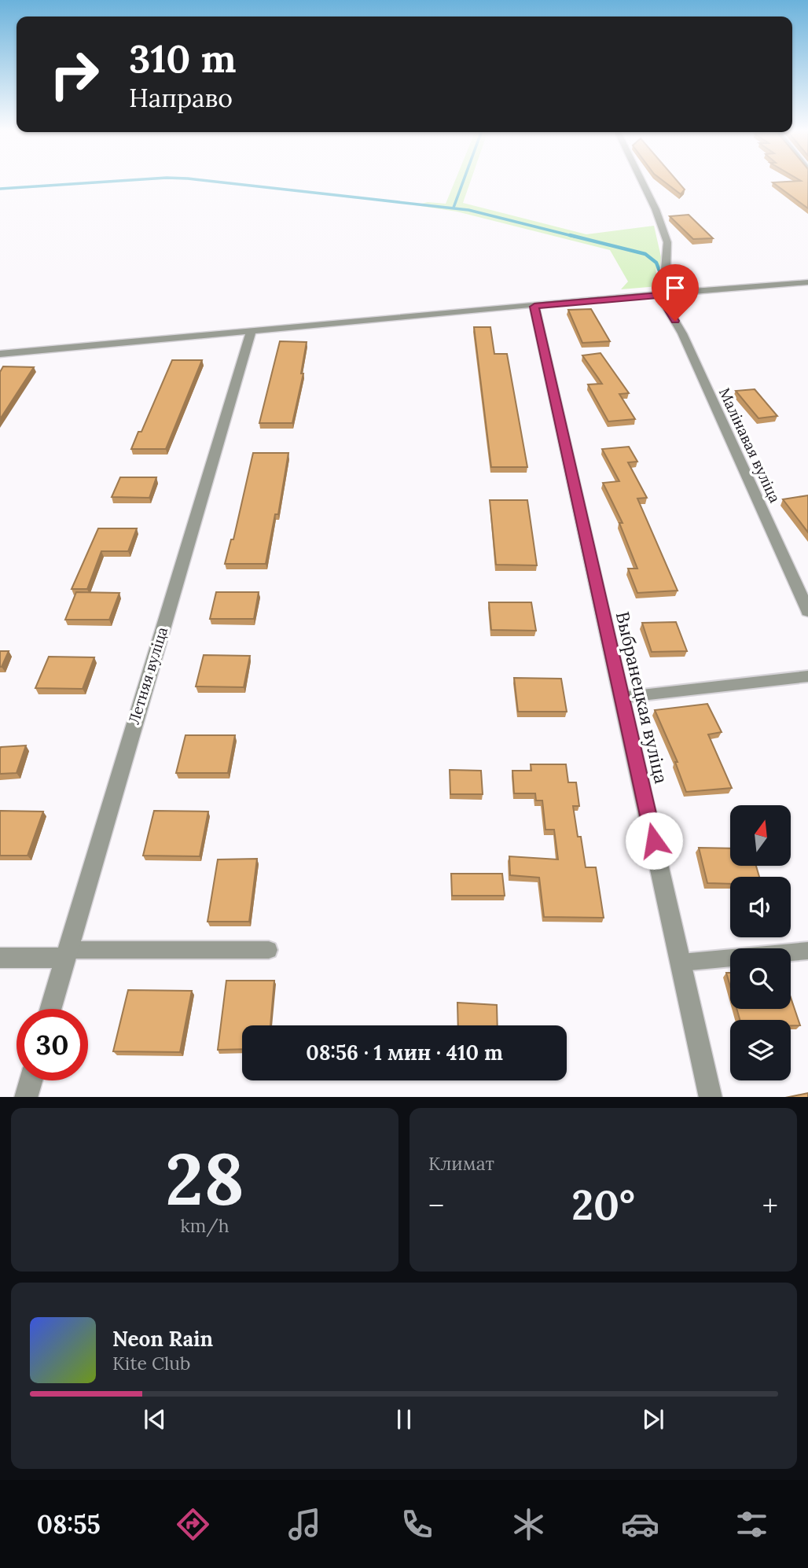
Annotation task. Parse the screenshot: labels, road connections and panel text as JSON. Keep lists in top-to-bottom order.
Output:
{
  "streets": {
    "street": ["Малінавая вуліца", "Летняя вуліца", "Выбранецкая вуліца"]
  },
  "north": "top",
  "page": {
    "turn": ["310 m", "Направо"],
    "limit": "30",
    "trip": "08:56 · 1 мин · 410 m",
    "tile": [
      ["28", "km/h"],
      "Климат"
    ],
    "heat": ["−", "20°", "+"],
    "song": ["Neon Rain", "Kite Club"],
    "tabs": "08:55"
  }
}
